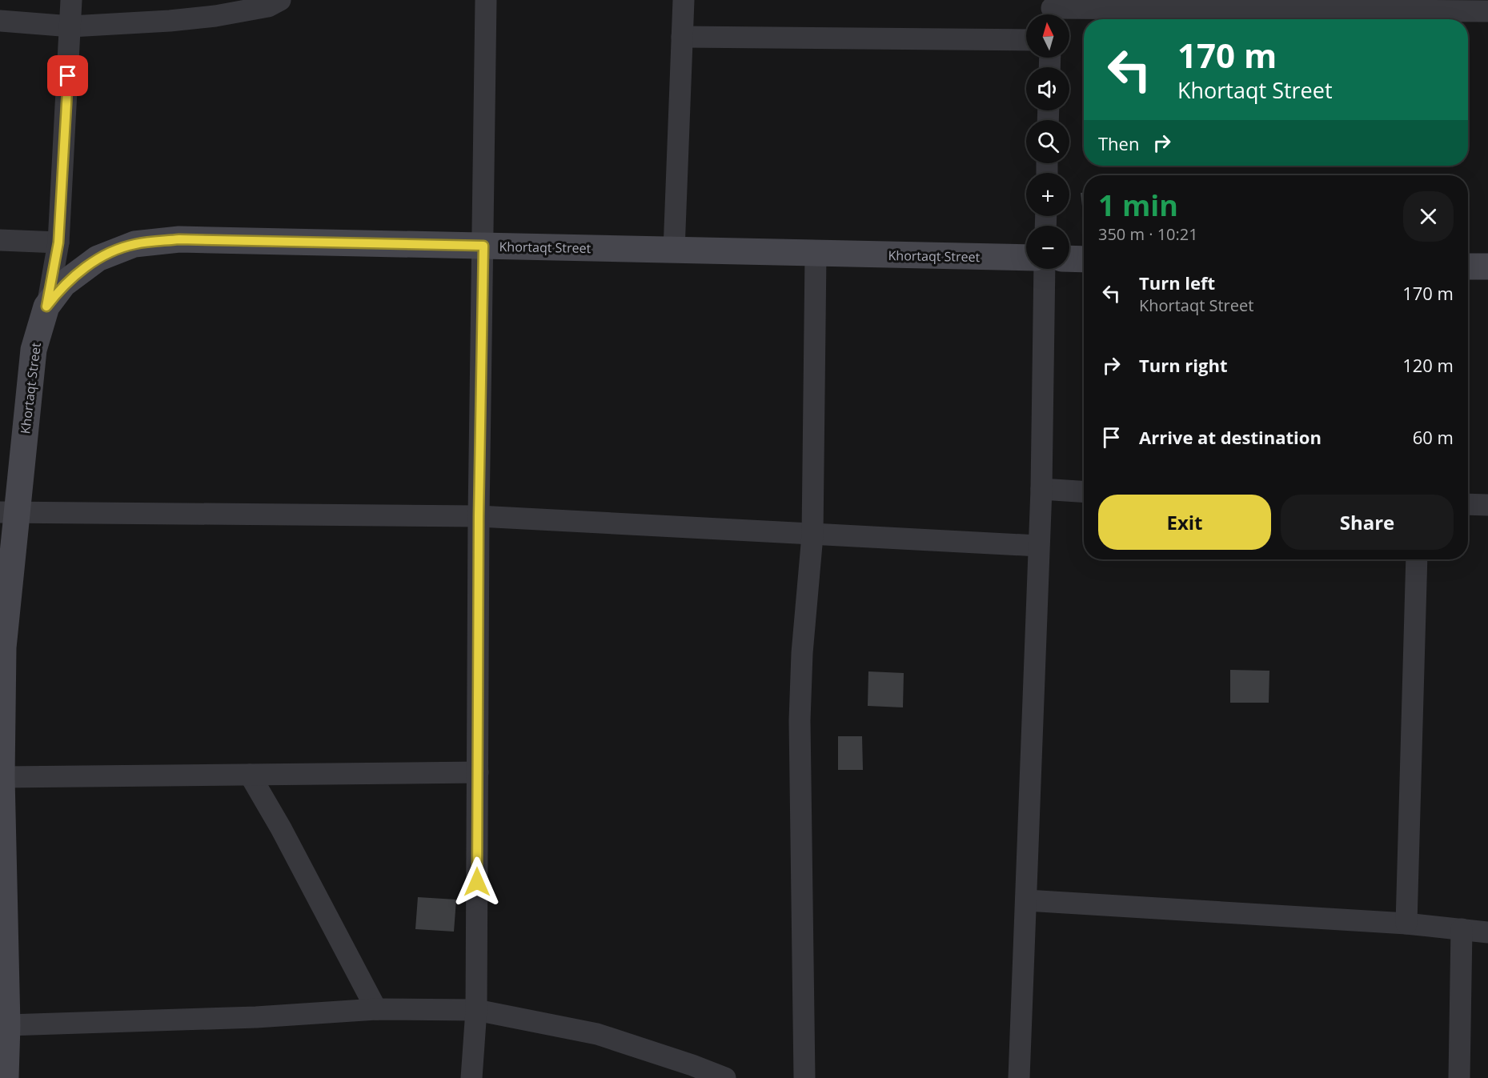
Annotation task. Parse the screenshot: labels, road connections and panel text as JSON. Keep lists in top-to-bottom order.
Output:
{
  "streets": {
    "street": ["Khortaqt Street"]
  },
  "north": "top",
  "page": {
    "map_buttons": ["+", "−"],
    "turn": ["170 m", "Khortaqt Street"],
    "then": "Then",
    "heading": ["1 min", "350 m · 10:21"],
    "list": [
      {
        "name": "Turn left",
        "note": "Khortaqt Street",
        "value": "170 m"
      },
      {
        "name": "Turn right",
        "value": "120 m"
      },
      {
        "name": "Arrive at destination",
        "value": "60 m"
      }
    ],
    "buttons": ["Exit", "Share"]
  }
}
